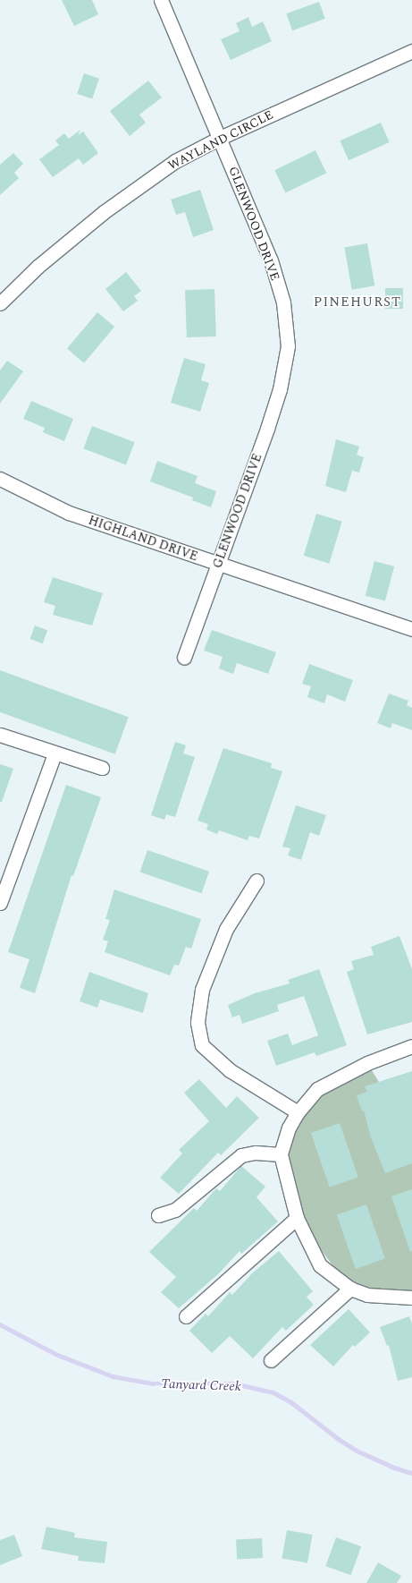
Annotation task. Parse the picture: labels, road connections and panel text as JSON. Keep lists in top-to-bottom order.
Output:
{
  "streets": {
    "street": ["WAYLAND CIRCLE", "GLENWOOD DRIVE", "HIGHLAND DRIVE"]
  },
  "crossings": [
    ["WAYLAND CIRCLE", "GLENWOOD DRIVE"],
    ["GLENWOOD DRIVE", "HIGHLAND DRIVE"]
  ],
  "districts": ["PINEHURST"],
  "water": ["Tanyard Creek"]
}
